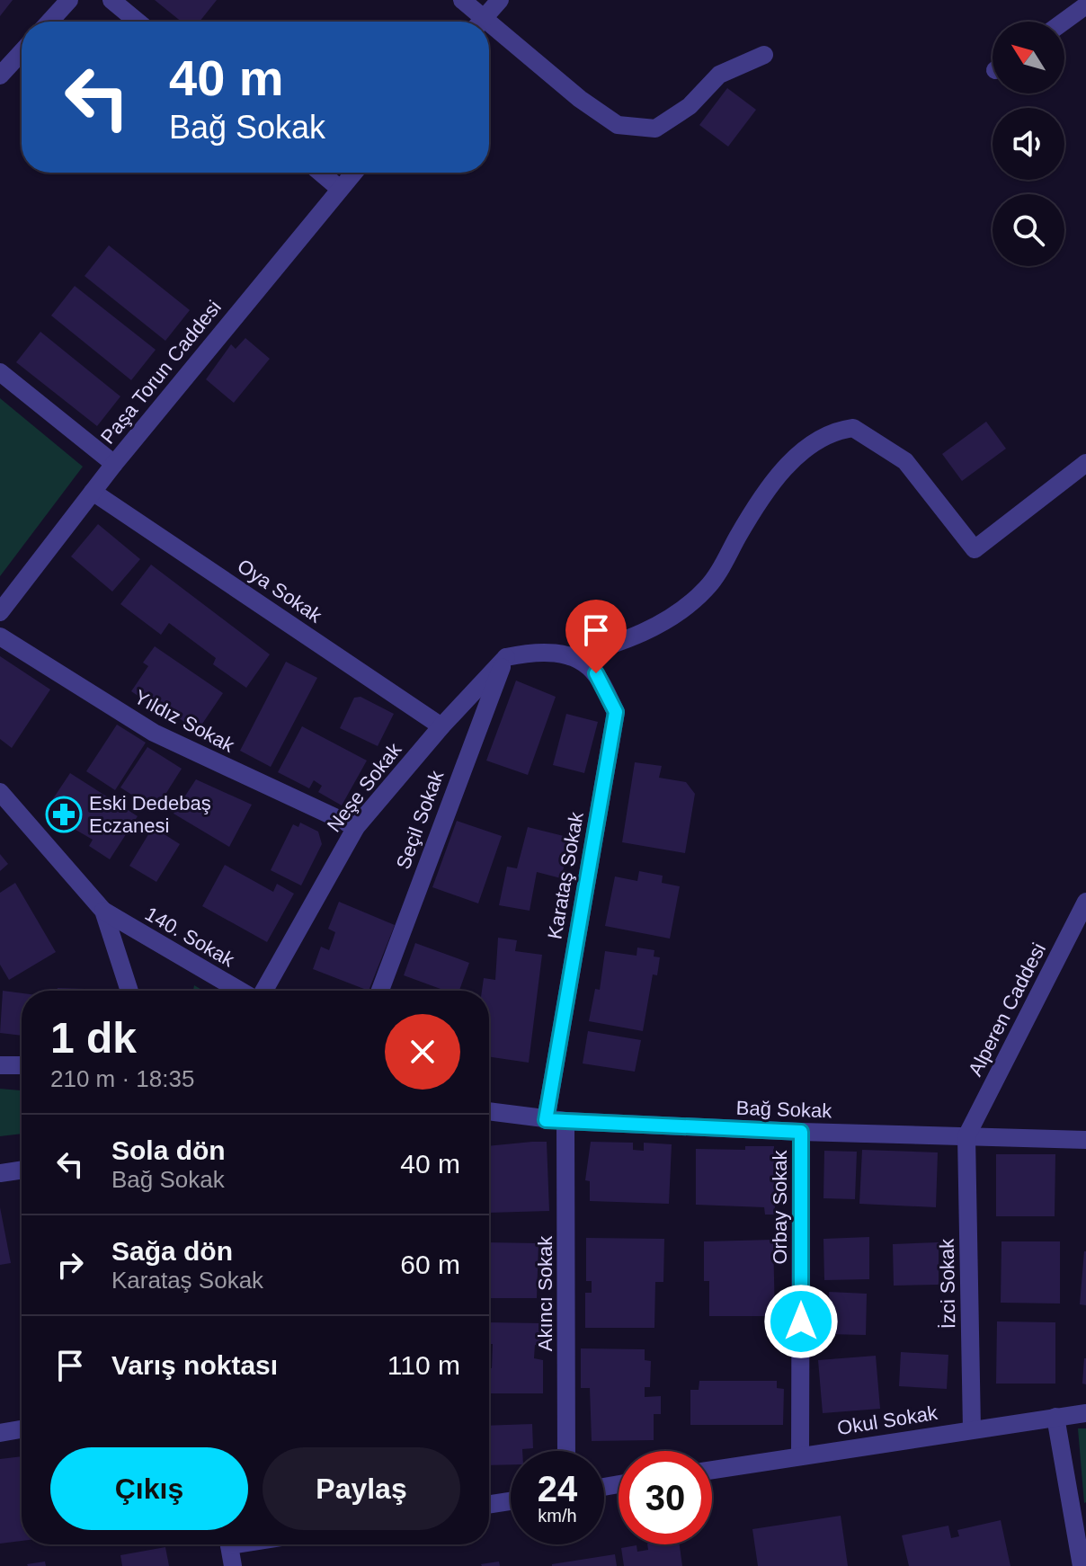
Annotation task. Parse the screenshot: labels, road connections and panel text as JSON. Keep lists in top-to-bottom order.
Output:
{
  "streets": {
    "street": [
      "Paşa Torun Caddesi",
      "Oya Sokak",
      "Yıldız Sokak",
      "Neşe Sokak",
      "Seçil Sokak",
      "Karataş Sokak",
      "140. Sokak",
      "Alperen Caddesi",
      "Bağ Sokak",
      "Orbay Sokak",
      "İzci Sokak",
      "Akıncı Sokak",
      "Okul Sokak"
    ]
  },
  "crossings": [
    ["Paşa Torun Caddesi", "Oya Sokak"],
    ["Oya Sokak", "Neşe Sokak"],
    ["Yıldız Sokak", "Neşe Sokak"],
    ["Neşe Sokak", "Seçil Sokak"],
    ["Karataş Sokak", "Bağ Sokak"],
    ["Alperen Caddesi", "Bağ Sokak"],
    ["Alperen Caddesi", "İzci Sokak"],
    ["Bağ Sokak", "Orbay Sokak"],
    ["Bağ Sokak", "İzci Sokak"],
    ["Bağ Sokak", "Akıncı Sokak"],
    ["Orbay Sokak", "Okul Sokak"],
    ["İzci Sokak", "Okul Sokak"]
  ],
  "places": {
    "pharmacy": ["Eski Dedebaş Eczanesi"]
  },
  "north": "top left",
  "page": {
    "turn": ["40 m", "Bağ Sokak"],
    "heading": ["1 dk", "210 m · 18:35"],
    "list": [
      {
        "name": "Sola dön",
        "note": "Bağ Sokak",
        "value": "40 m"
      },
      {
        "name": "Sağa dön",
        "note": "Karataş Sokak",
        "value": "60 m"
      },
      {
        "name": "Varış noktası",
        "value": "110 m"
      }
    ],
    "buttons": ["Çıkış", "Paylaş"],
    "speed": "24 km/h",
    "limit": "30"
  }
}
